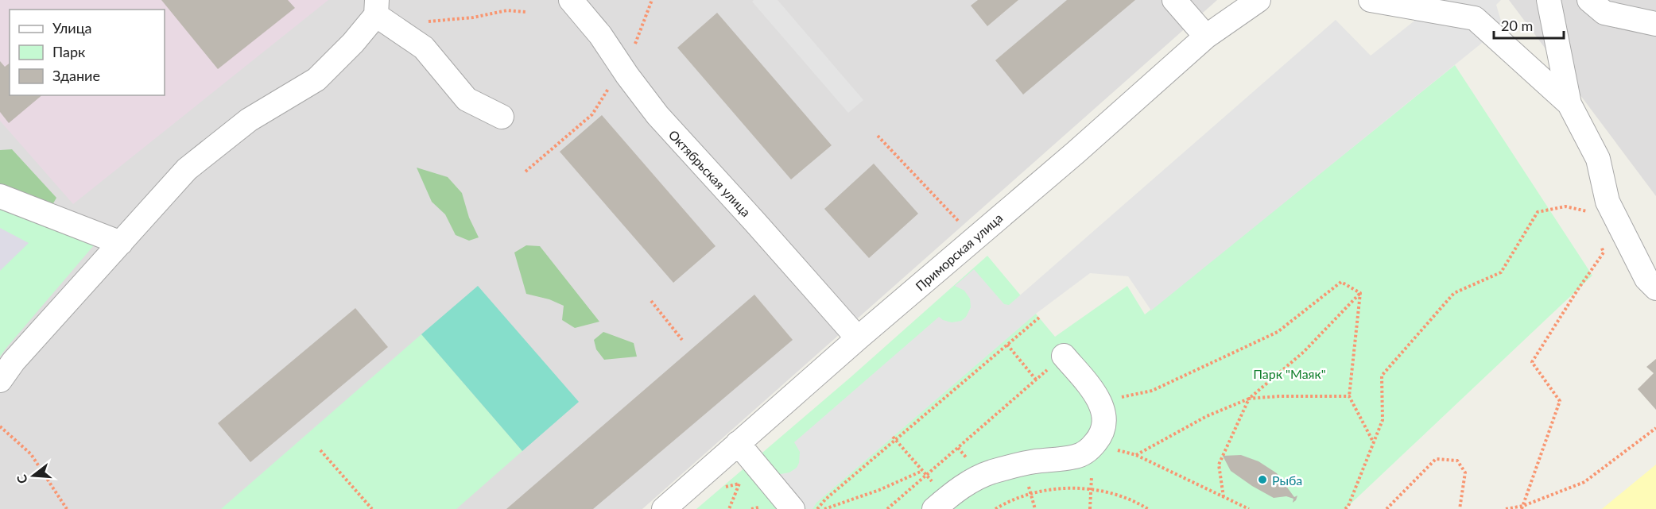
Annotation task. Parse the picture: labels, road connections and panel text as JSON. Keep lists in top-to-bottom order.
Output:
{
  "streets": {
    "street": ["Октябрьская улица", "Приморская улица"]
  },
  "crossings": [
    ["Октябрьская улица", "Приморская улица"]
  ],
  "parks": ["Парк \"Маяк\""],
  "places": ["Рыба"],
  "legend": ["Улица", "Парк", "Здание"],
  "scale_bar": "20 m",
  "north": "left"
}
